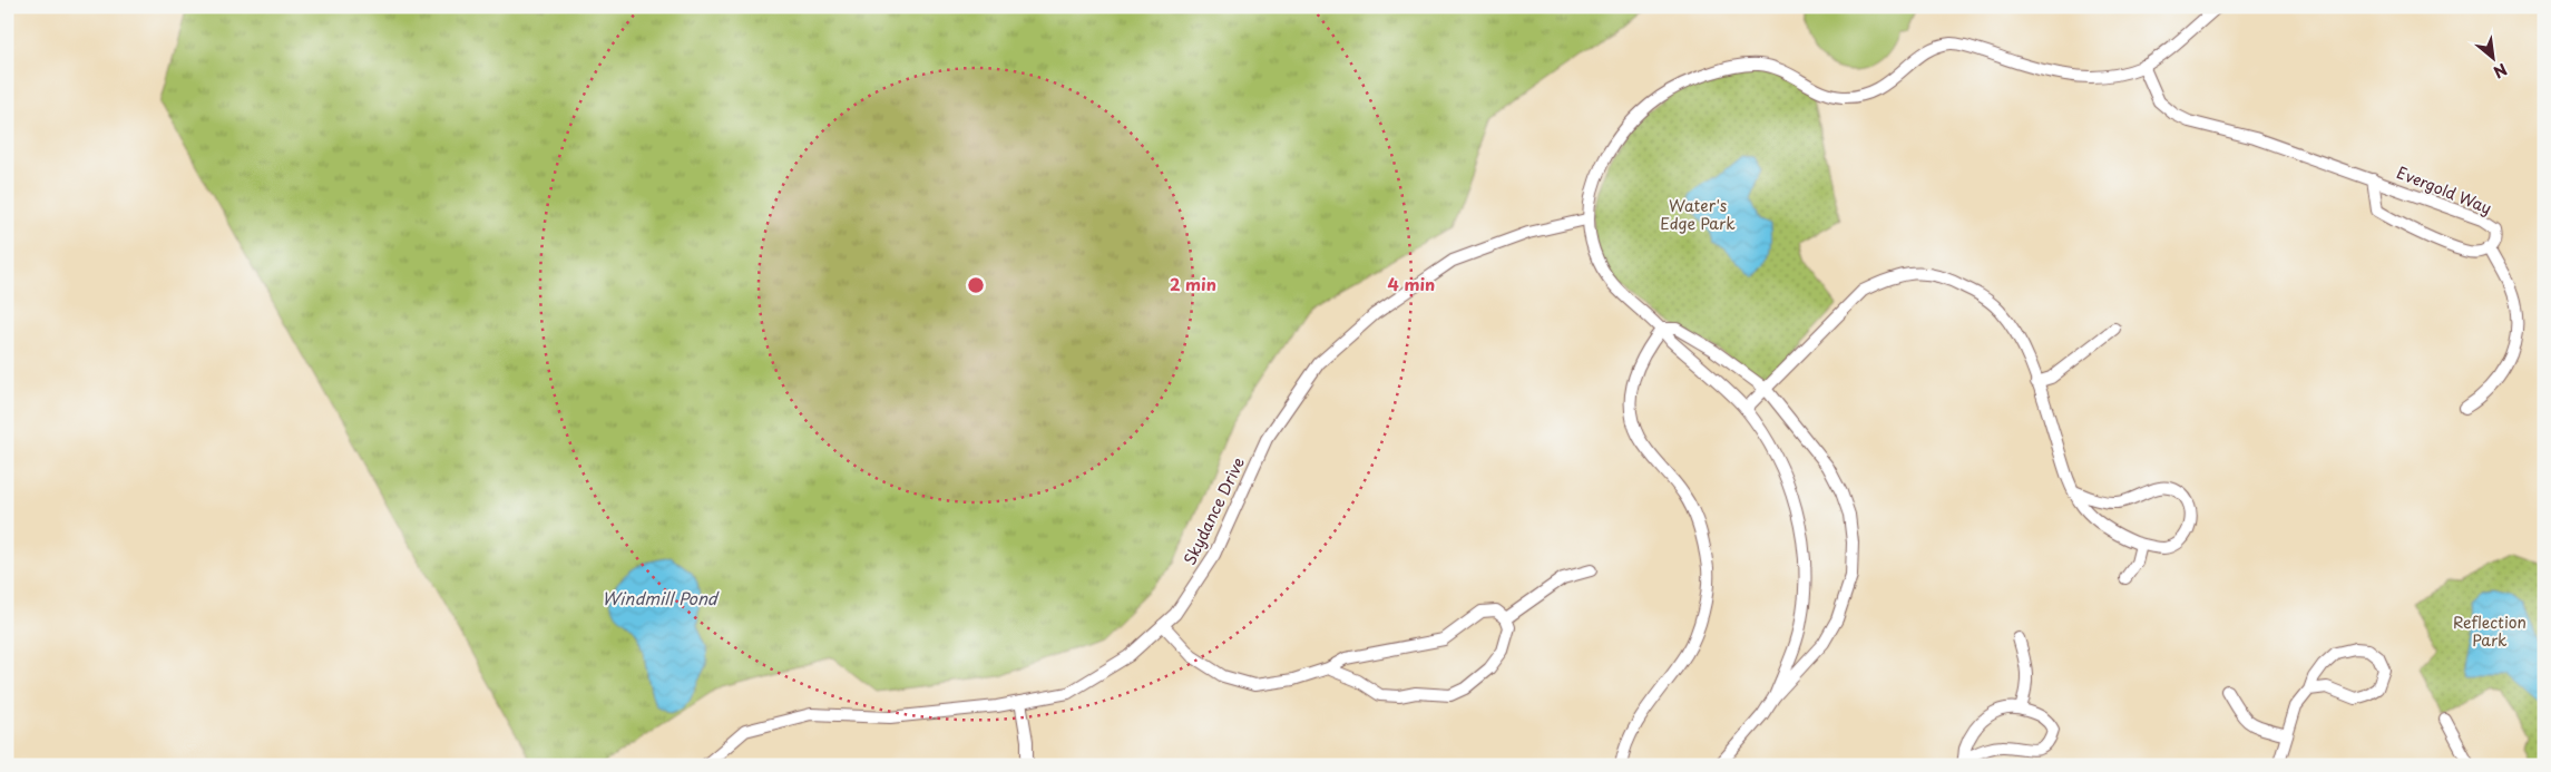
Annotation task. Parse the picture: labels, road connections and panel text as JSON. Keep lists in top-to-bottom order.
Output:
{
  "streets": {
    "street": ["Evergold Way", "Skydance Drive"]
  },
  "water": ["Windmill Pond"],
  "parks": ["Water's Edge Park", "Reflection Park"],
  "north": "bottom right",
  "rings": ["2 min", "4 min"]
}
